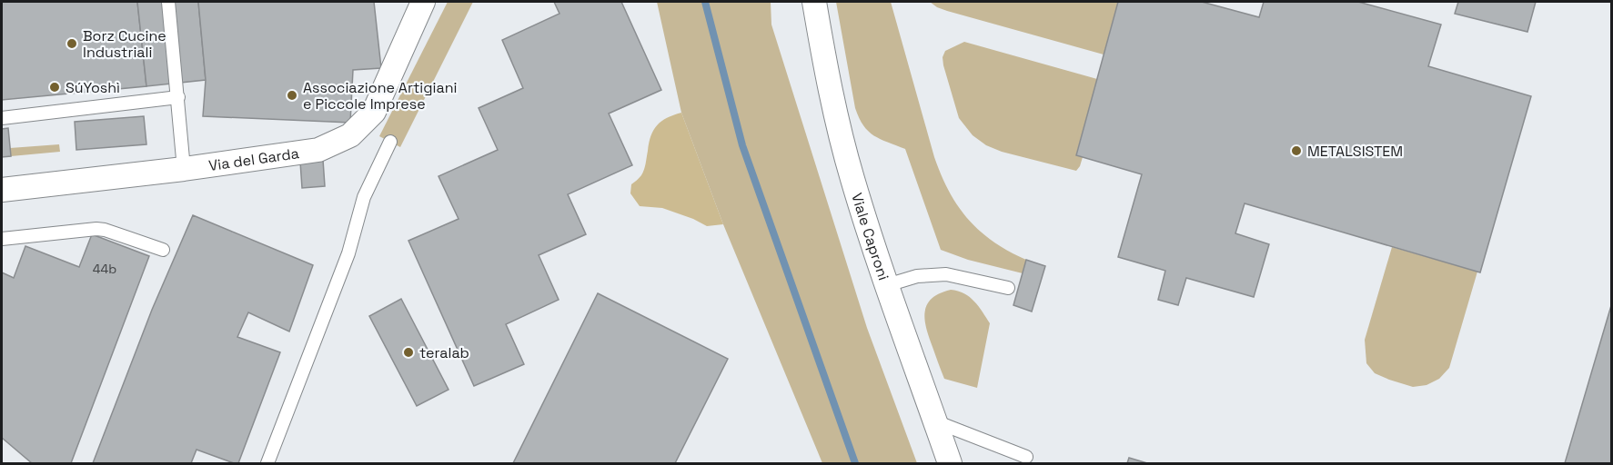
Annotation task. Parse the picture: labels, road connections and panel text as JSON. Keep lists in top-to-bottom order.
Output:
{
  "streets": {
    "street": ["Via del Garda", "Viale Caproni"]
  },
  "places": [
    "Borz Cucine Industriali",
    "SúYoshì",
    "Associazione Artigiani e Piccole Imprese",
    "METALSISTEM",
    "teralab"
  ],
  "house_numbers": ["44b"]
}
